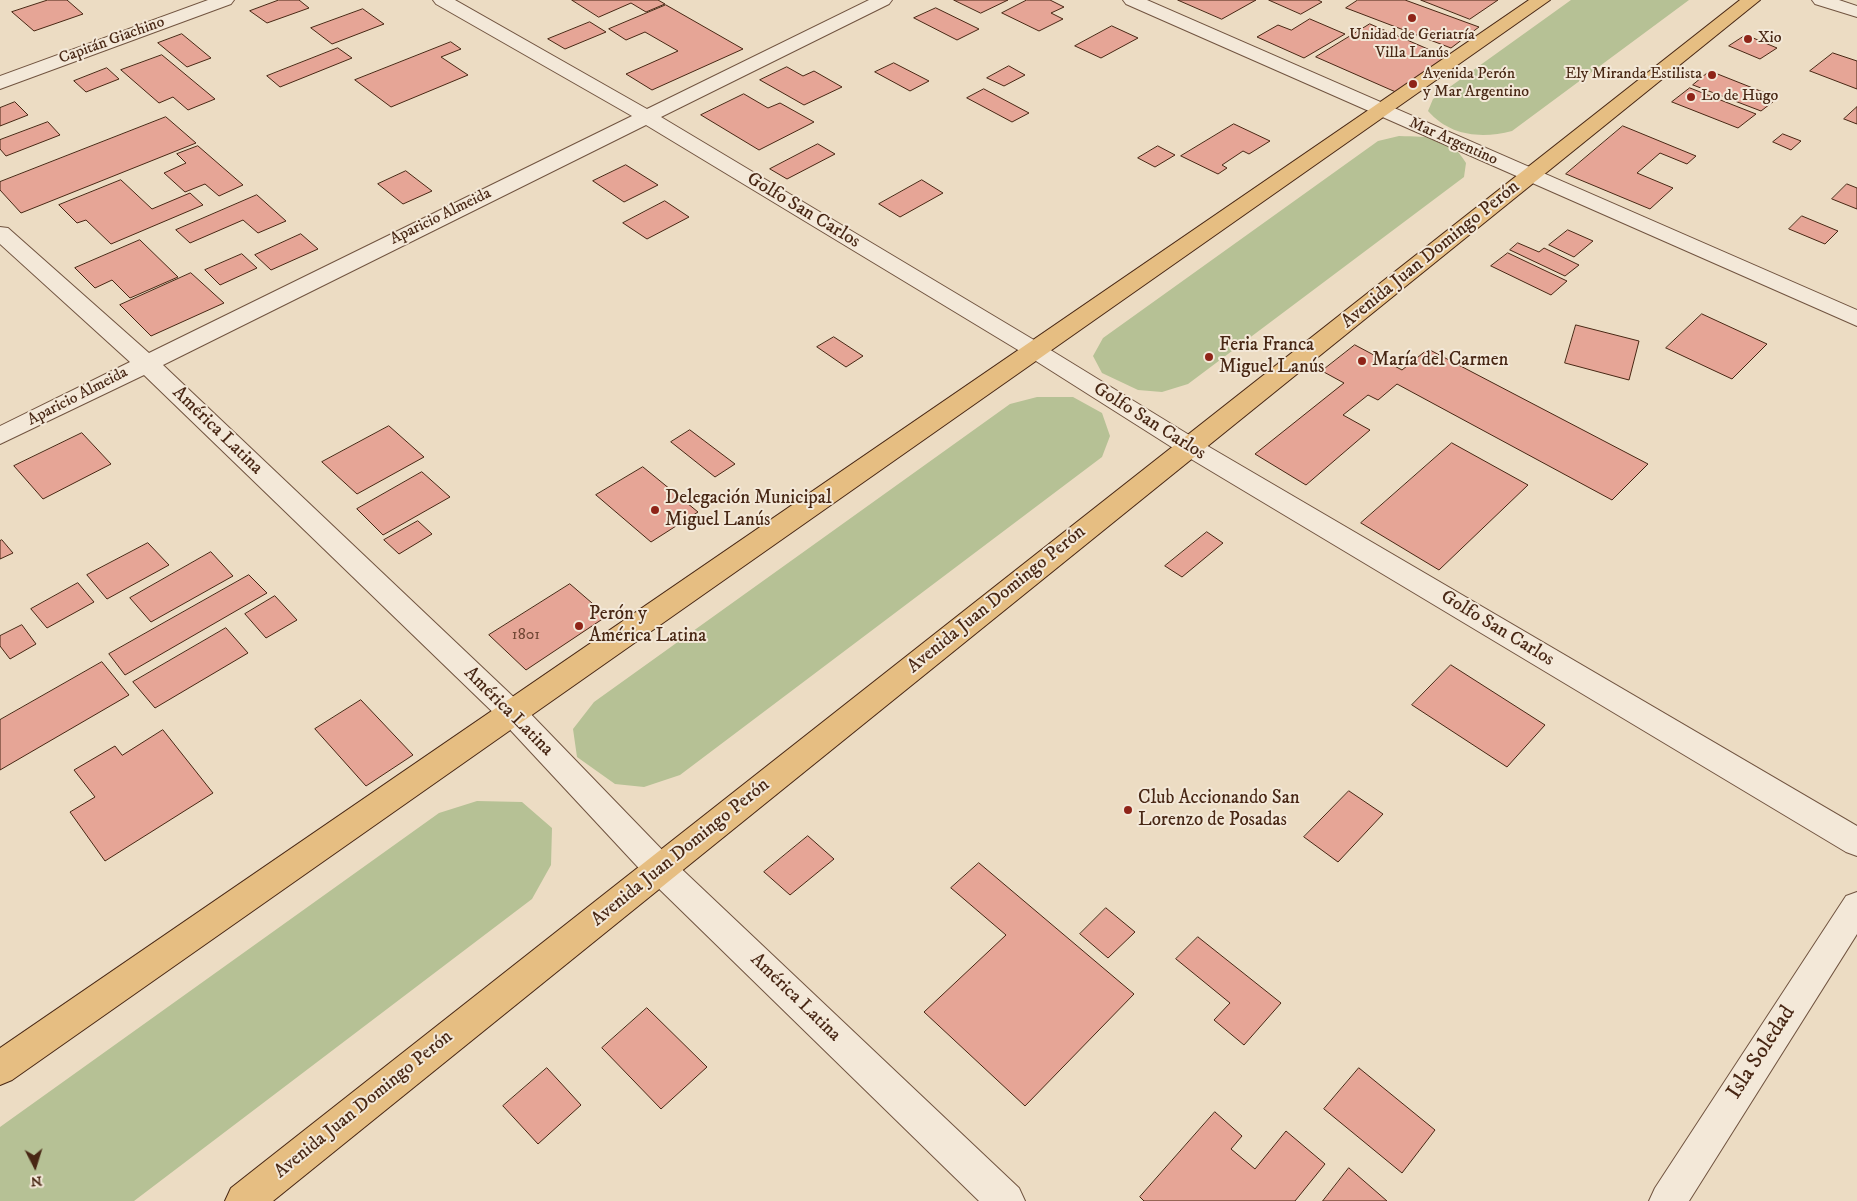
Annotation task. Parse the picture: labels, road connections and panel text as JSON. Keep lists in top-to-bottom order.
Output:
{
  "streets": {
    "main road": ["Avenida Juan Domingo Perón"],
    "street": [
      "Capitán Giachino",
      "Mar Argentino",
      "Golfo San Carlos",
      "Aparicio Almeida",
      "América Latina",
      "Isla Soledad"
    ]
  },
  "crossings": [
    ["Mar Argentino", "Avenida Juan Domingo Perón"],
    ["Golfo San Carlos", "Aparicio Almeida"],
    ["Golfo San Carlos", "Avenida Juan Domingo Perón"],
    ["Aparicio Almeida", "América Latina"],
    ["Avenida Juan Domingo Perón", "América Latina"]
  ],
  "places": [
    "Unidad de Geriatría Villa Lanús",
    "Xio",
    "Ely Miranda Estilista",
    "Avenida Perón y Mar Argentino",
    "Lo de Hugo",
    "Feria Franca Miguel Lanús",
    "María del Carmen",
    "Delegación Municipal Miguel Lanús",
    "Perón y América Latina",
    "Club Accionando San Lorenzo de Posadas"
  ],
  "house_numbers": ["1801"],
  "north": "bottom"
}
